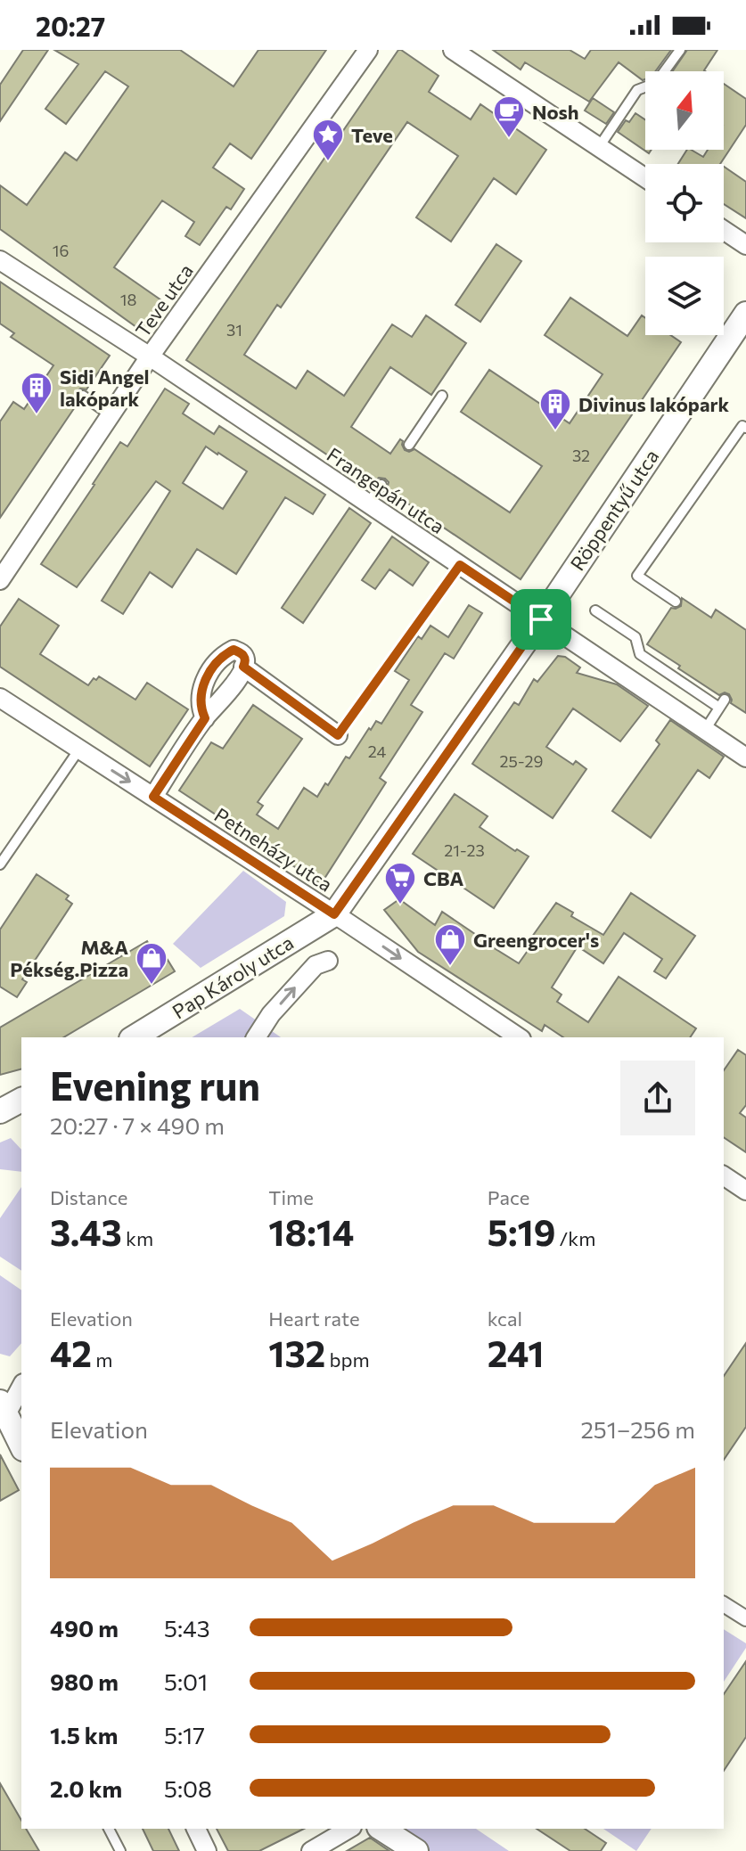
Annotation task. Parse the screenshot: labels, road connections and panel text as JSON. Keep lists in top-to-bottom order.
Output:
{
  "streets": {
    "street": [
      "Teve utca",
      "Frangepán utca",
      "Röppentyű utca",
      "Petneházy utca",
      "Pap Károly utca"
    ]
  },
  "crossings": [
    ["Teve utca", "Frangepán utca"],
    ["Frangepán utca", "Röppentyű utca"],
    ["Röppentyű utca", "Petneházy utca"],
    ["Röppentyű utca", "Pap Károly utca"],
    ["Petneházy utca", "Pap Károly utca"]
  ],
  "one_way": ["Petneházy utca"],
  "places": {
    "cafe": ["Nosh"],
    "place": ["Teve"],
    "building": ["Sidi Angel lakópark", "Divinus lakópark"],
    "supermarket": ["CBA"],
    "shop": ["Greengrocer's", "M&A Pékség.Pizza"]
  },
  "house_numbers": [
    "16",
    "18",
    "31",
    "32",
    "24",
    "25-29",
    "21-23"
  ],
  "north": "top",
  "page": {
    "status": "20:27",
    "heading": ["Evening run", "20:27 · 7 × 490 m"],
    "stats": [
      ["Distance", "3.43 km"],
      ["Time", "18:14"],
      ["Pace", "5:19 /km"],
      ["Elevation", "42 m"],
      ["Heart rate", "132 bpm"],
      ["kcal", "241"]
    ],
    "chart": ["Elevation", "251–256 m"],
    "list": [
      {
        "name": "490 m",
        "note": "5:43"
      },
      {
        "name": "980 m",
        "note": "5:01"
      },
      {
        "name": "1.5 km",
        "note": "5:17"
      },
      {
        "name": "2.0 km",
        "note": "5:08"
      }
    ]
  }
}
